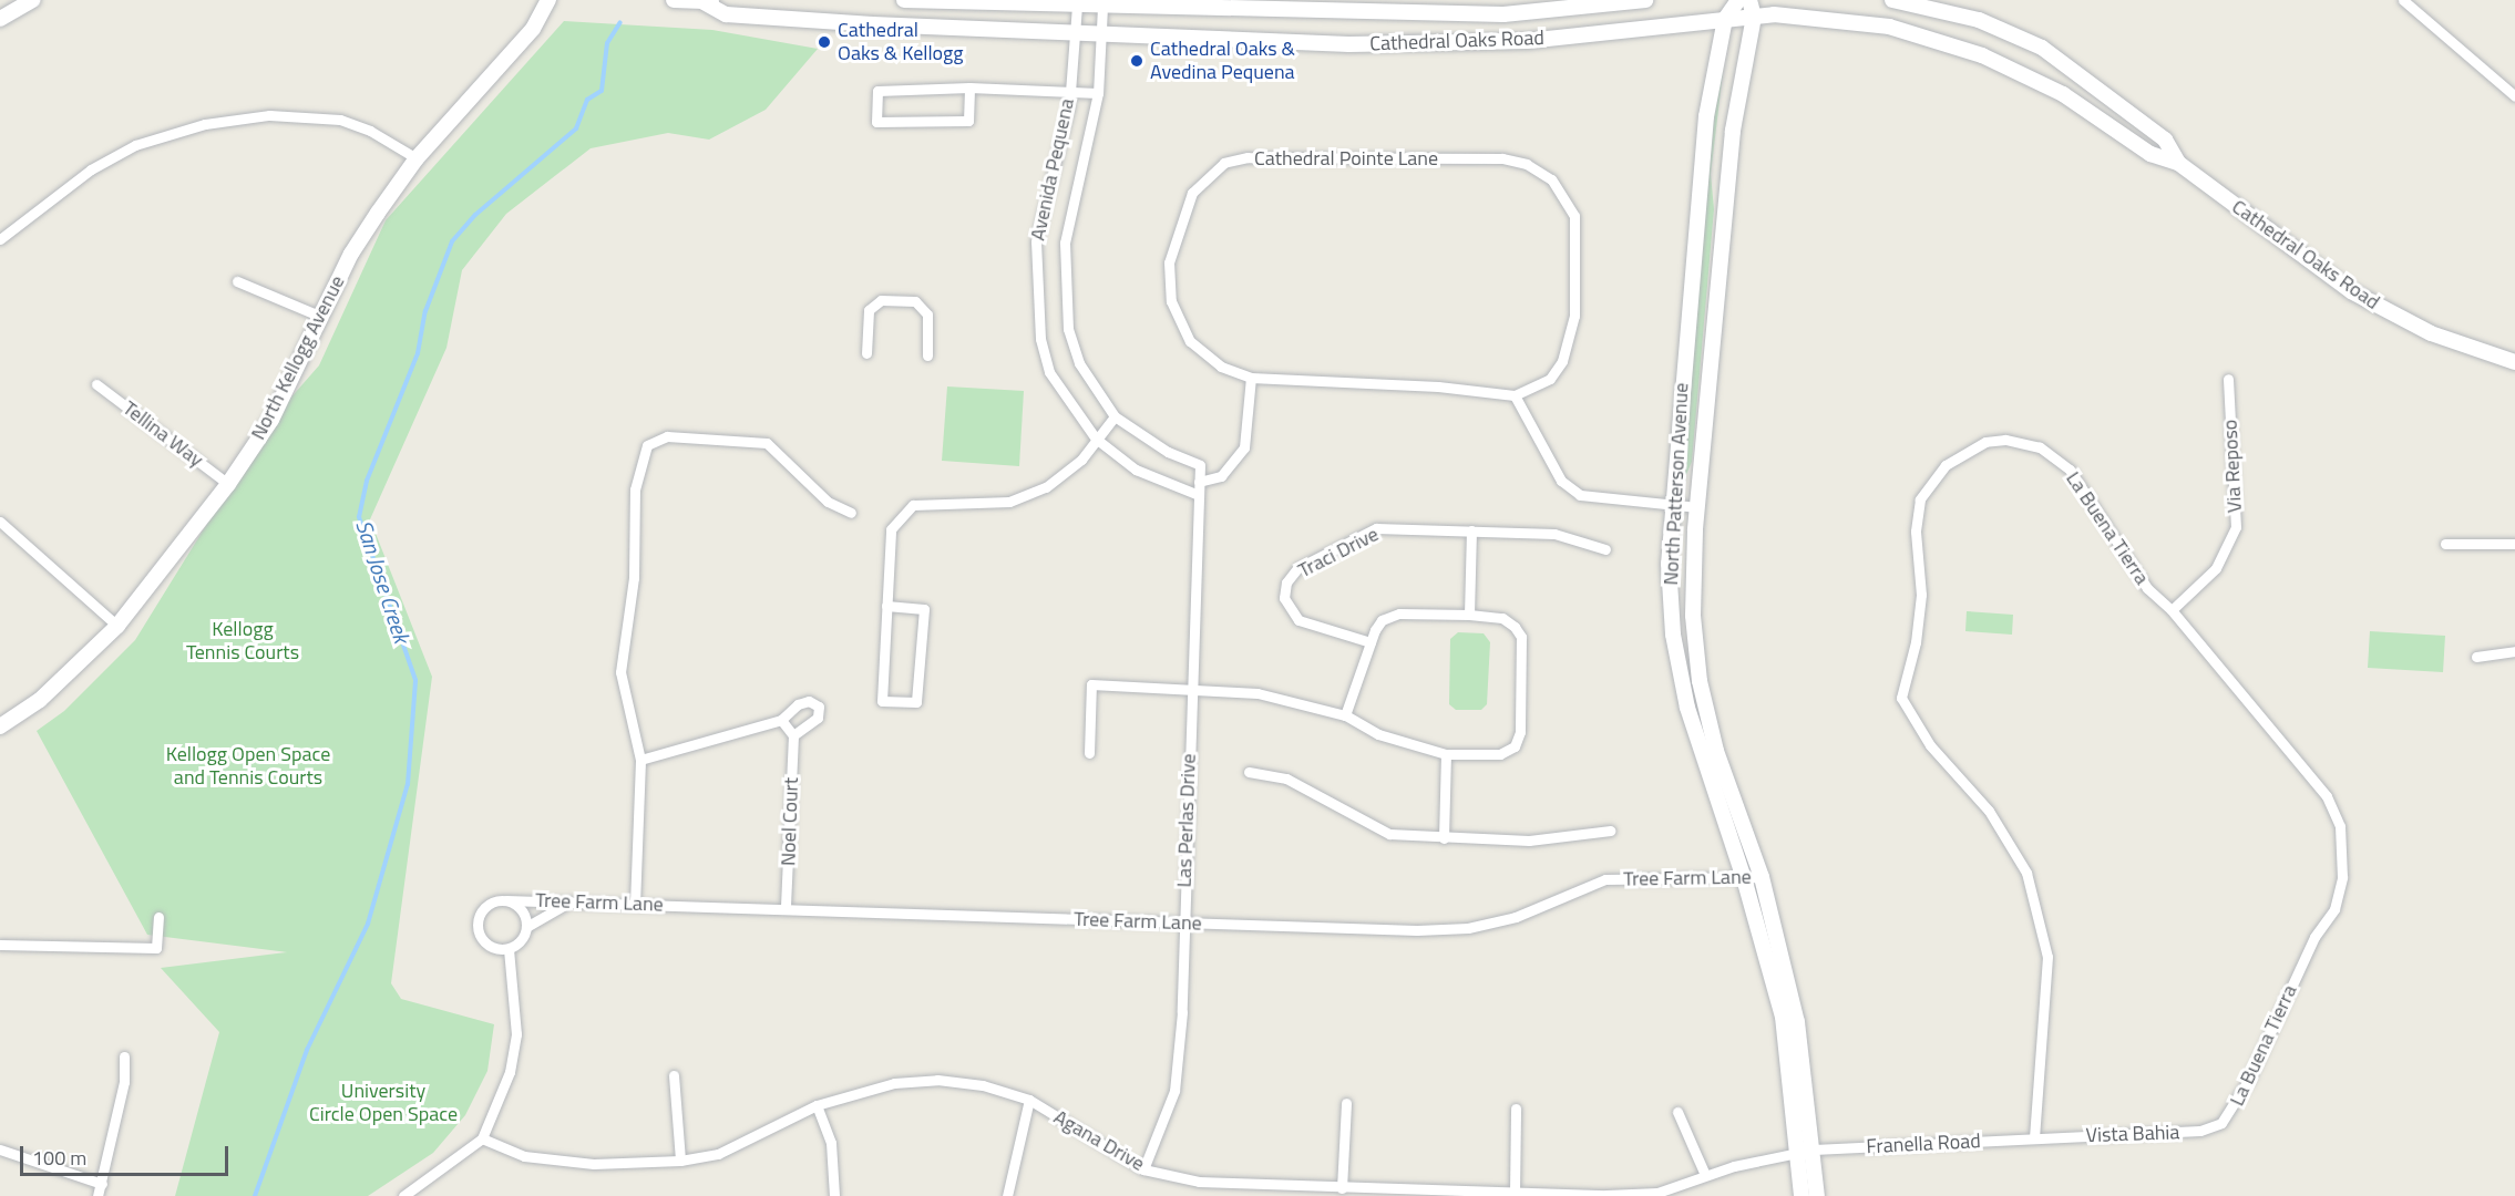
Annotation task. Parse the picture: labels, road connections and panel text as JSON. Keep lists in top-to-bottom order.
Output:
{
  "streets": {
    "main road": ["Cathedral Oaks Road", "North Kellogg Avenue", "North Patterson Avenue"],
    "street": [
      "Cathedral Pointe Lane",
      "Avenida Pequena",
      "Tellina Way",
      "Via Reposo",
      "La Buena Tierra",
      "Traci Drive",
      "Las Perlas Drive",
      "Noel Court",
      "Tree Farm Lane",
      "Vista Bahia",
      "Agana Drive",
      "Franella Road"
    ]
  },
  "crossings": [
    ["Cathedral Oaks Road", "Avenida Pequena"],
    ["Cathedral Oaks Road", "North Patterson Avenue"],
    ["Avenida Pequena", "Las Perlas Drive"],
    ["North Kellogg Avenue", "Tellina Way"],
    ["Via Reposo", "La Buena Tierra"],
    ["North Patterson Avenue", "Tree Farm Lane"],
    ["North Patterson Avenue", "Agana Drive"],
    ["North Patterson Avenue", "Franella Road"],
    ["La Buena Tierra", "Vista Bahia"],
    ["La Buena Tierra", "Franella Road"],
    ["Las Perlas Drive", "Tree Farm Lane"],
    ["Las Perlas Drive", "Agana Drive"],
    ["Noel Court", "Tree Farm Lane"],
    ["Vista Bahia", "Franella Road"],
    ["Agana Drive", "Franella Road"]
  ],
  "water": ["San Jose Creek"],
  "parks": ["Kellogg Tennis Courts", "Kellogg Open Space and Tennis Courts", "University Circle Open Space"],
  "places": ["Cathedral Oaks & Kellogg", "Cathedral Oaks & Avedina Pequena"],
  "scale_bar": "100 m"
}
